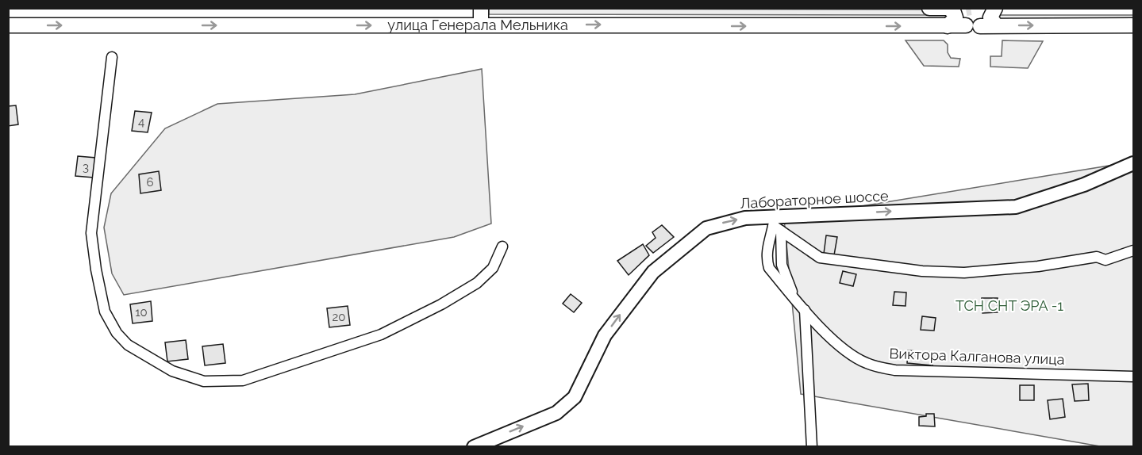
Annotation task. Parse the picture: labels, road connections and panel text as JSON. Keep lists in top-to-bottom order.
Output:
{
  "streets": {
    "main road": ["улица Генерала Мельника", "Лабораторное шоссе"],
    "street": ["Виктора Калганова улица"]
  },
  "crossings": [
    ["Лабораторное шоссе", "Виктора Калганова улица"]
  ],
  "one_way": ["улица Генерала Мельника", "Лабораторное шоссе"],
  "parks": ["ТСН СНТ ЭРА -1"],
  "house_numbers": [
    "4",
    "3",
    "6",
    "10",
    "20"
  ]
}
